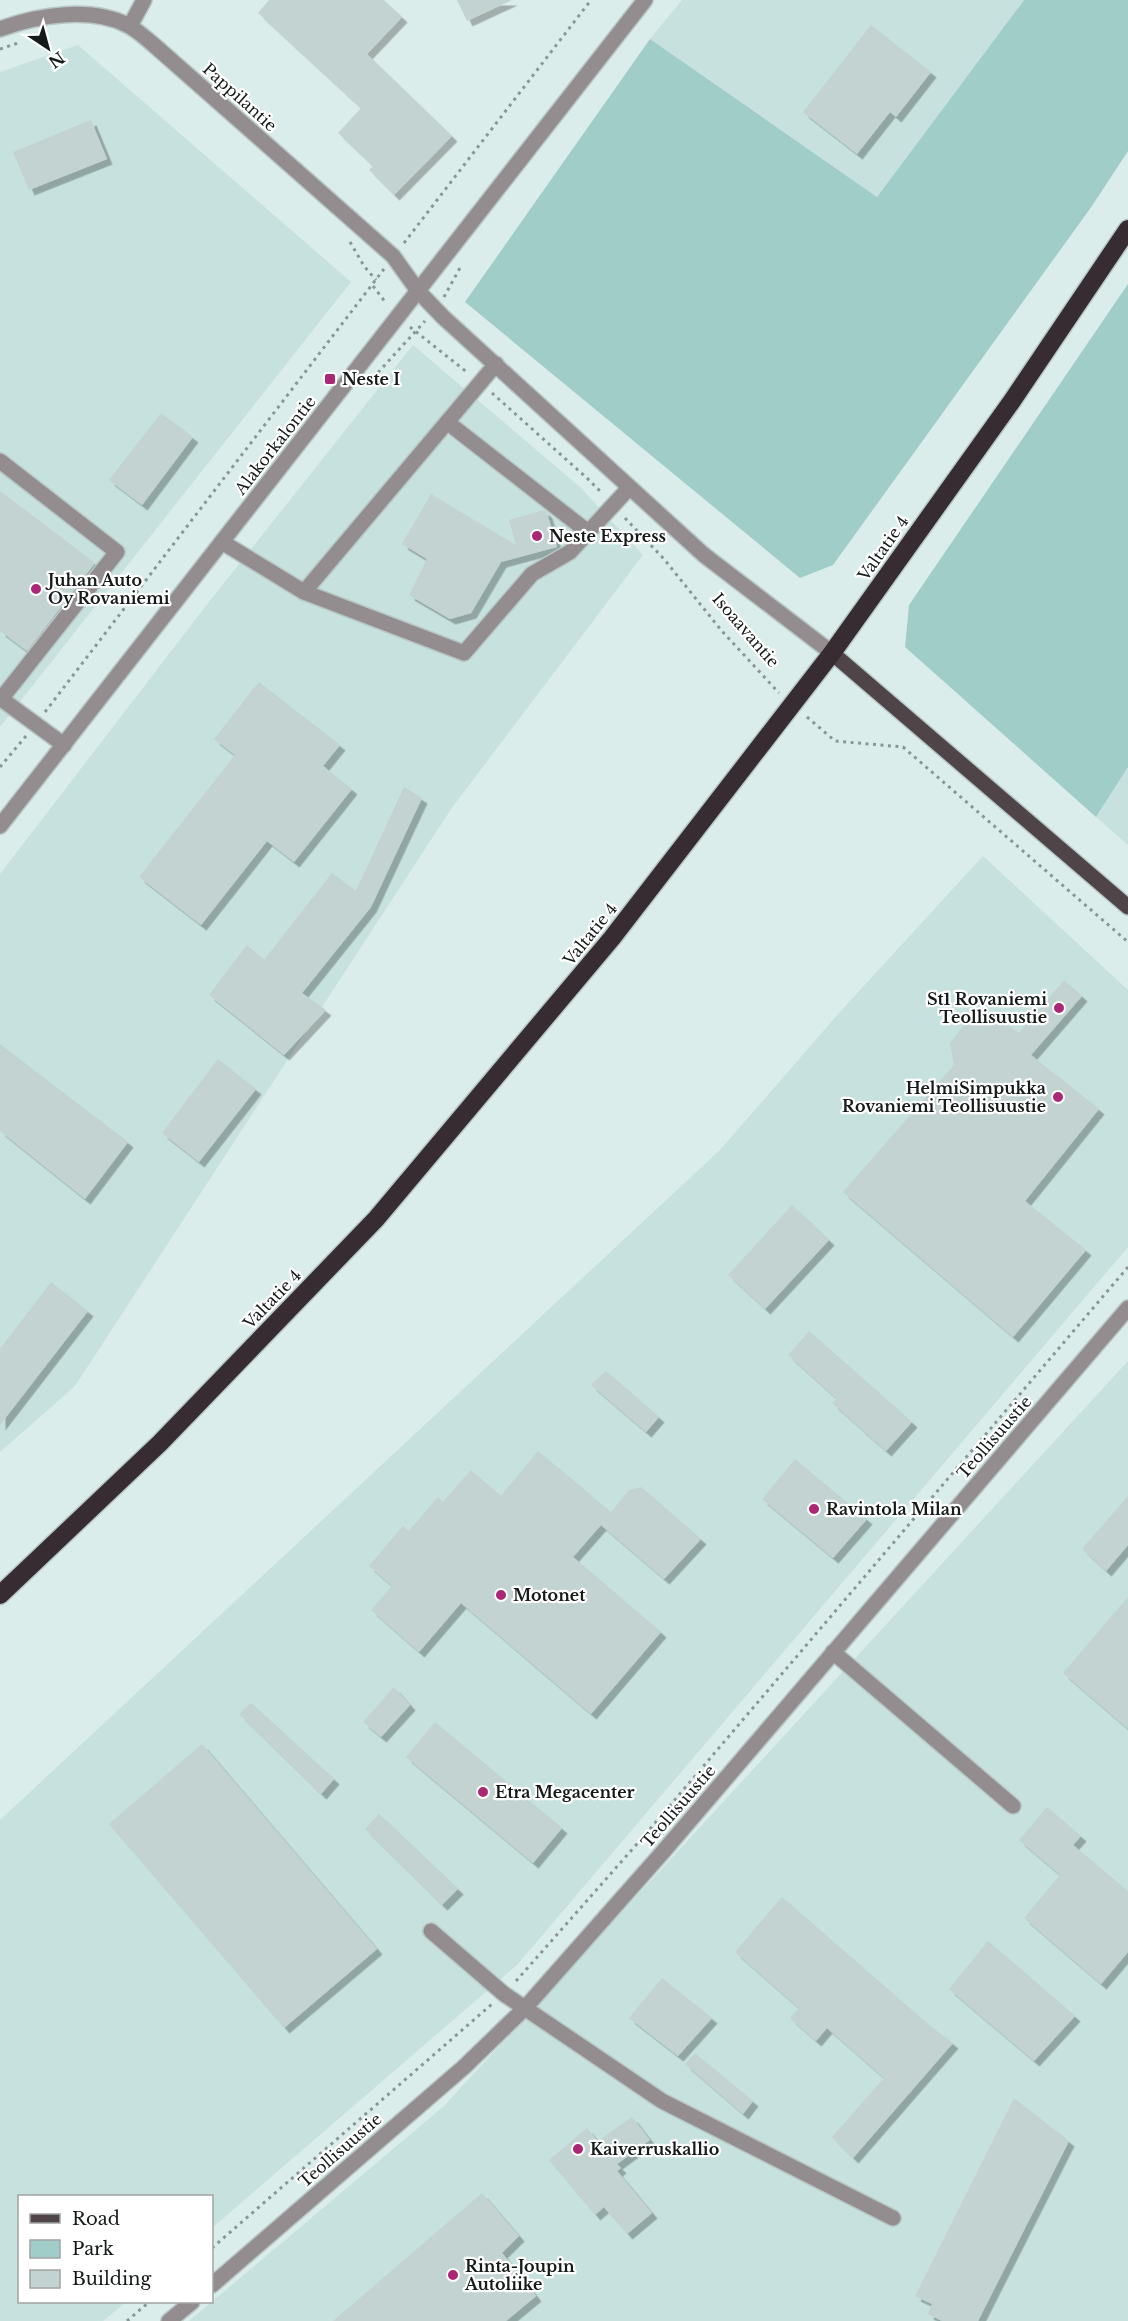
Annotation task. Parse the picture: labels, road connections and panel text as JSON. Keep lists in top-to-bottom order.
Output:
{
  "streets": {
    "highway": ["Valtatie 4"],
    "main road": ["Isoaavantie"],
    "street": ["Pappilantie", "Alakorkalontie", "Teollisuustie"]
  },
  "crossings": [
    ["Pappilantie", "Alakorkalontie"],
    ["Pappilantie", "Isoaavantie"],
    ["Alakorkalontie", "Isoaavantie"],
    ["Valtatie 4", "Isoaavantie"]
  ],
  "places": {
    "transit": ["Neste I"],
    "other": [
      "Neste Express",
      "Juhan Auto Oy Rovaniemi",
      "St1 Rovaniemi Teollisuustie",
      "HelmiSimpukka Rovaniemi Teollisuustie",
      "Ravintola Milan",
      "Motonet",
      "Etra Megacenter",
      "Kaiverruskallio",
      "Rinta-Joupin Autoliike"
    ]
  },
  "legend": ["Road", "Park", "Building"],
  "north": "bottom right"
}
